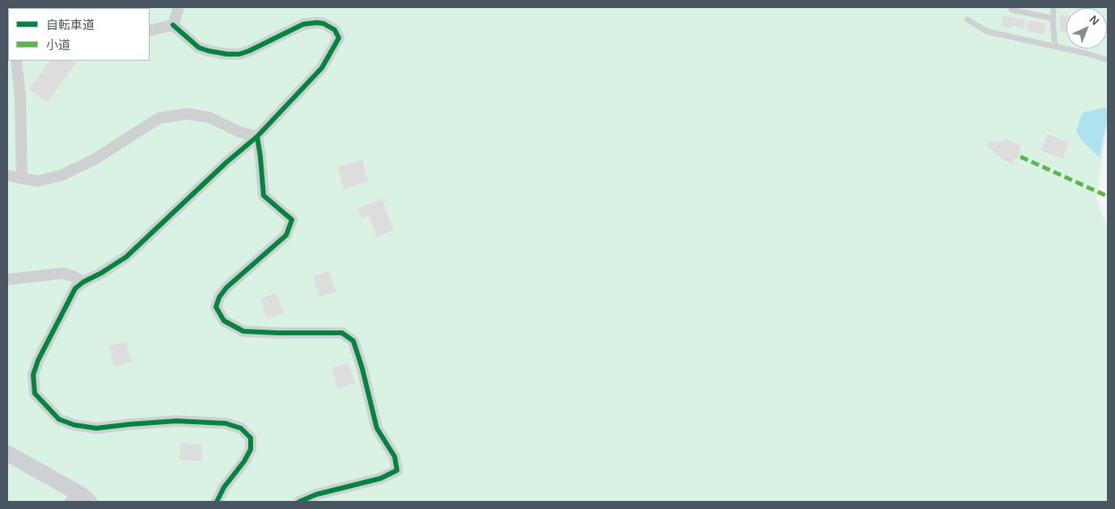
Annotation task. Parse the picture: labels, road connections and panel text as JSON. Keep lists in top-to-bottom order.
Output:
{
  "legend": ["自転車道", "小道"],
  "north": "top right"
}
